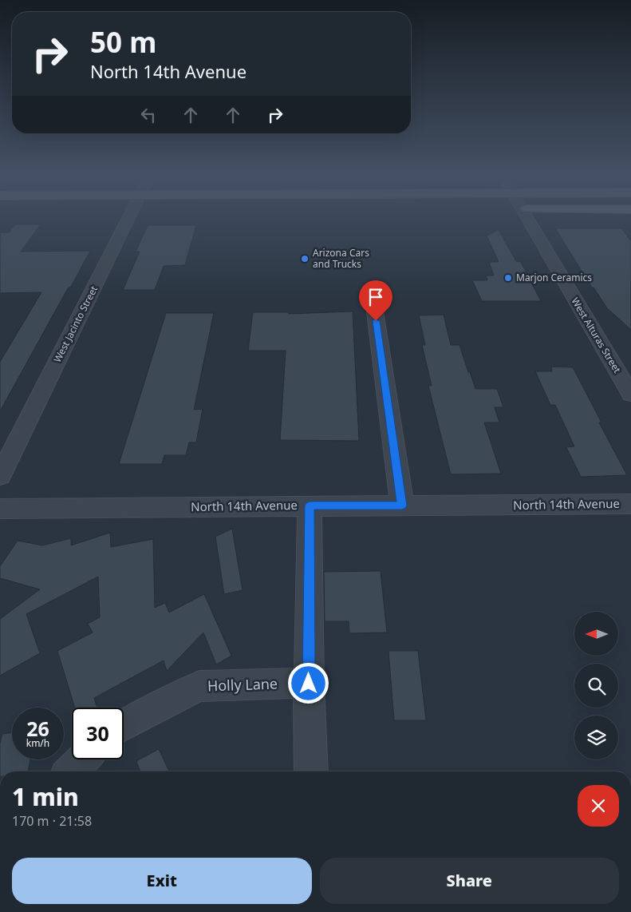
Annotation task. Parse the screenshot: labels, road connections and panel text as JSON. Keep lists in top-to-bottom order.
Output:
{
  "streets": {
    "street": [
      "West Jacinto Street",
      "West Alturas Street",
      "North 14th Avenue",
      "Holly Lane"
    ]
  },
  "places": ["Arizona Cars and Trucks", "Marjon Ceramics"],
  "north": "left",
  "page": {
    "turn": ["50 m", "North 14th Avenue"],
    "speed": "26 km/h",
    "limit": "30",
    "heading": ["1 min", "170 m · 21:58"],
    "buttons": ["Exit", "Share"]
  }
}
